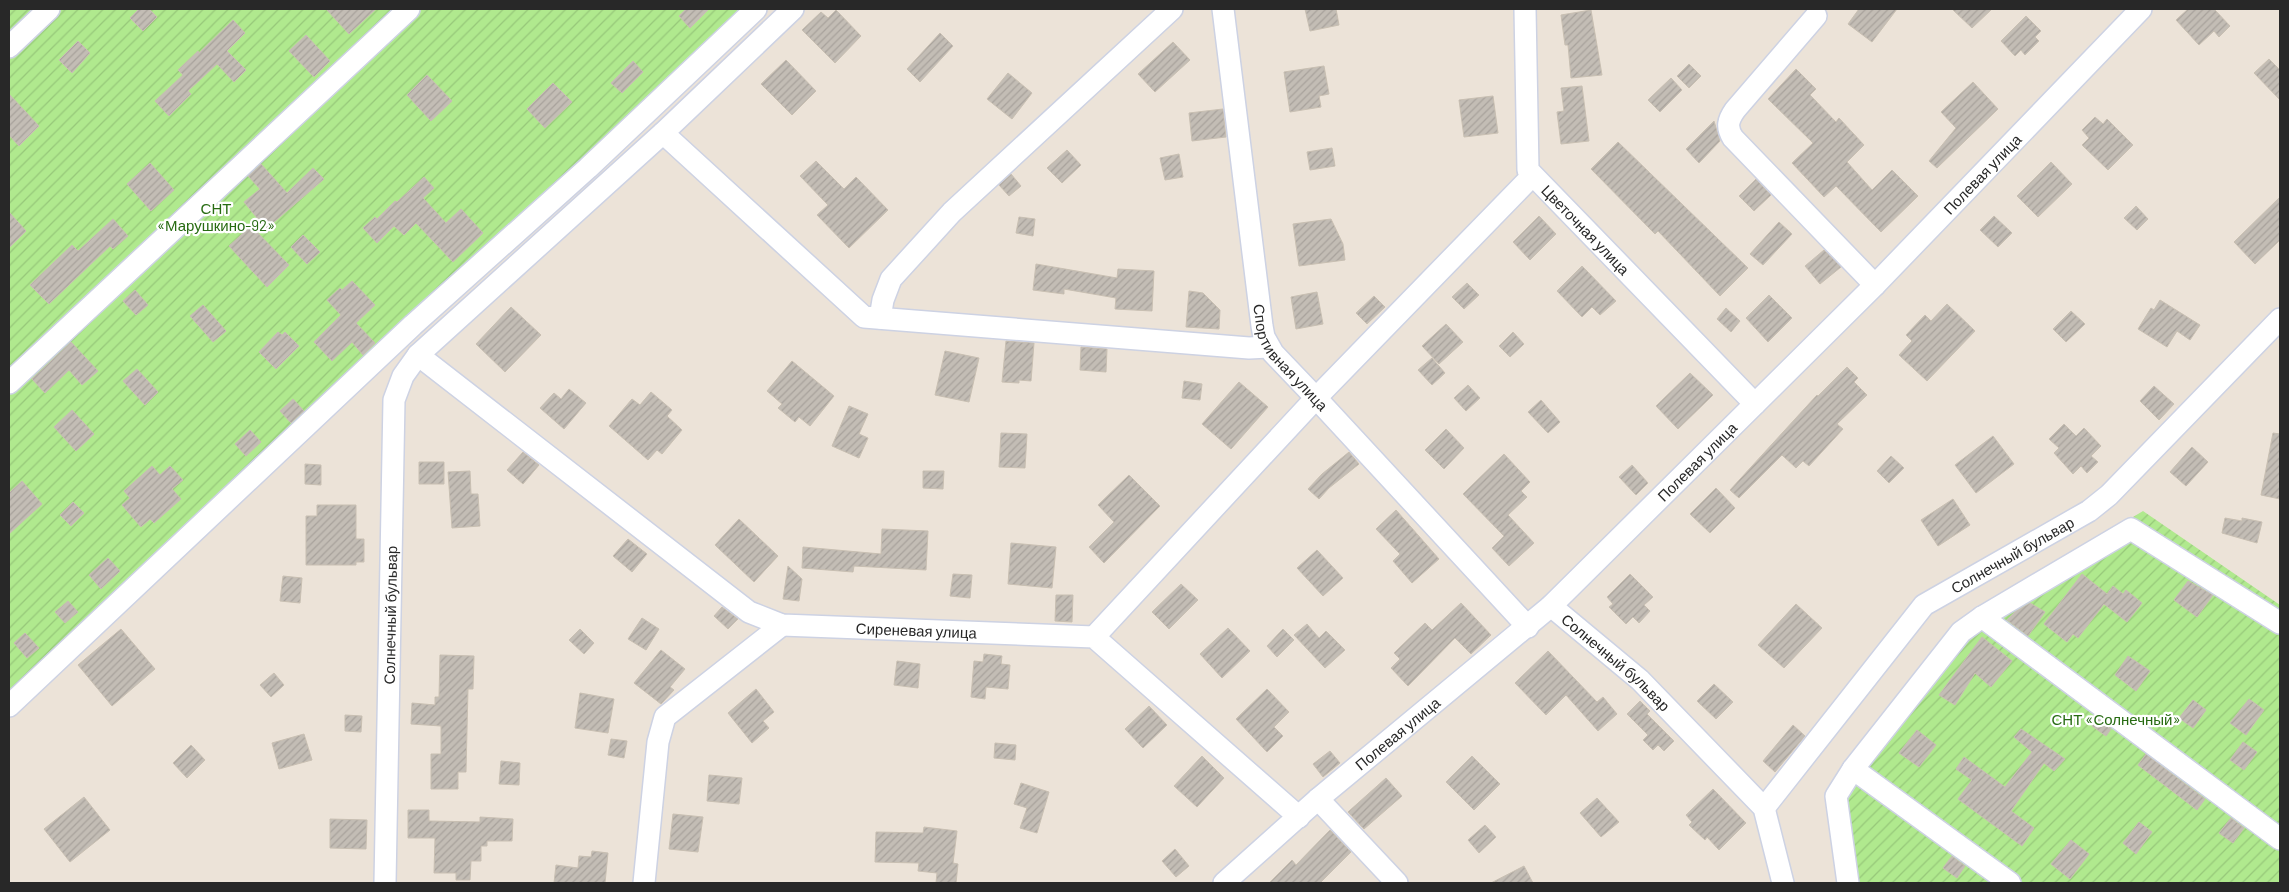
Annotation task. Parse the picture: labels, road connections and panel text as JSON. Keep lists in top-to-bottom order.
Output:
{
  "streets": {
    "street": [
      "Полевая улица",
      "Цветочная улица",
      "Спортивная улица",
      "Солнечный бульвар",
      "Сиреневая улица"
    ]
  },
  "crossings": [
    ["Полевая улица", "Цветочная улица"],
    ["Полевая улица", "Спортивная улица"],
    ["Полевая улица", "Солнечный бульвар"]
  ],
  "parks": ["СНТ «Марушкино-92»", "СНТ «Солнечный»"]
}
